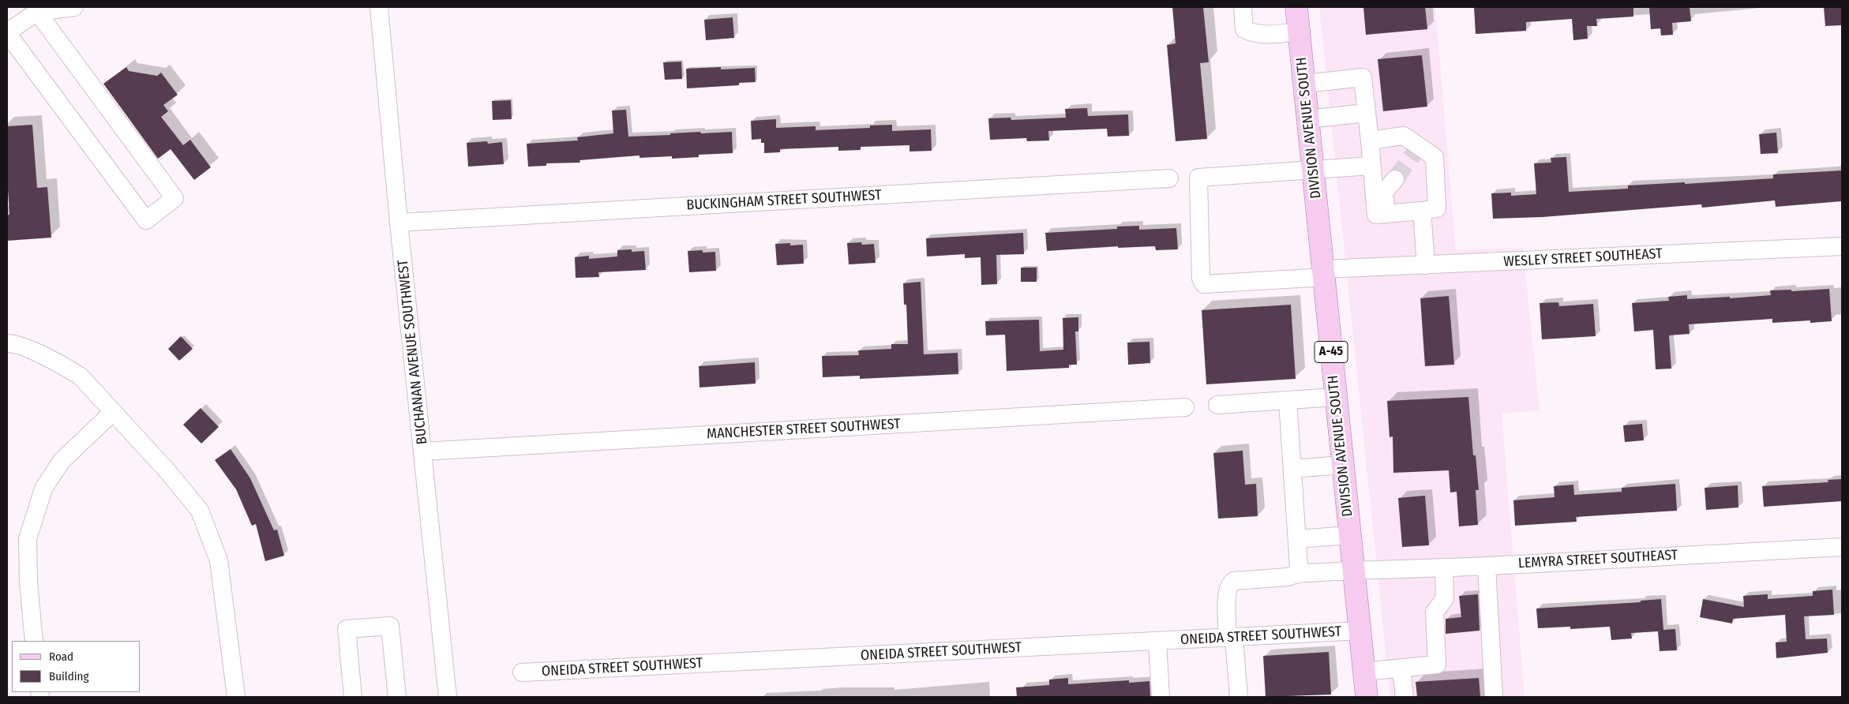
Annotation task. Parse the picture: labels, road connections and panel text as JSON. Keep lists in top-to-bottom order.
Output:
{
  "streets": {
    "main road": ["DIVISION AVENUE SOUTH", "A-45"],
    "street": [
      "BUCKINGHAM STREET SOUTHWEST",
      "WESLEY STREET SOUTHEAST",
      "BUCHANAN AVENUE SOUTHWEST",
      "MANCHESTER STREET SOUTHWEST",
      "LEMYRA STREET SOUTHEAST",
      "ONEIDA STREET SOUTHWEST"
    ]
  },
  "crossings": [
    ["DIVISION AVENUE SOUTH", "WESLEY STREET SOUTHEAST"],
    ["DIVISION AVENUE SOUTH", "LEMYRA STREET SOUTHEAST"],
    ["DIVISION AVENUE SOUTH", "ONEIDA STREET SOUTHWEST"],
    ["BUCKINGHAM STREET SOUTHWEST", "BUCHANAN AVENUE SOUTHWEST"],
    ["BUCHANAN AVENUE SOUTHWEST", "MANCHESTER STREET SOUTHWEST"],
    ["LEMYRA STREET SOUTHEAST", "ONEIDA STREET SOUTHWEST"]
  ],
  "legend": ["Road", "Building"]
}
